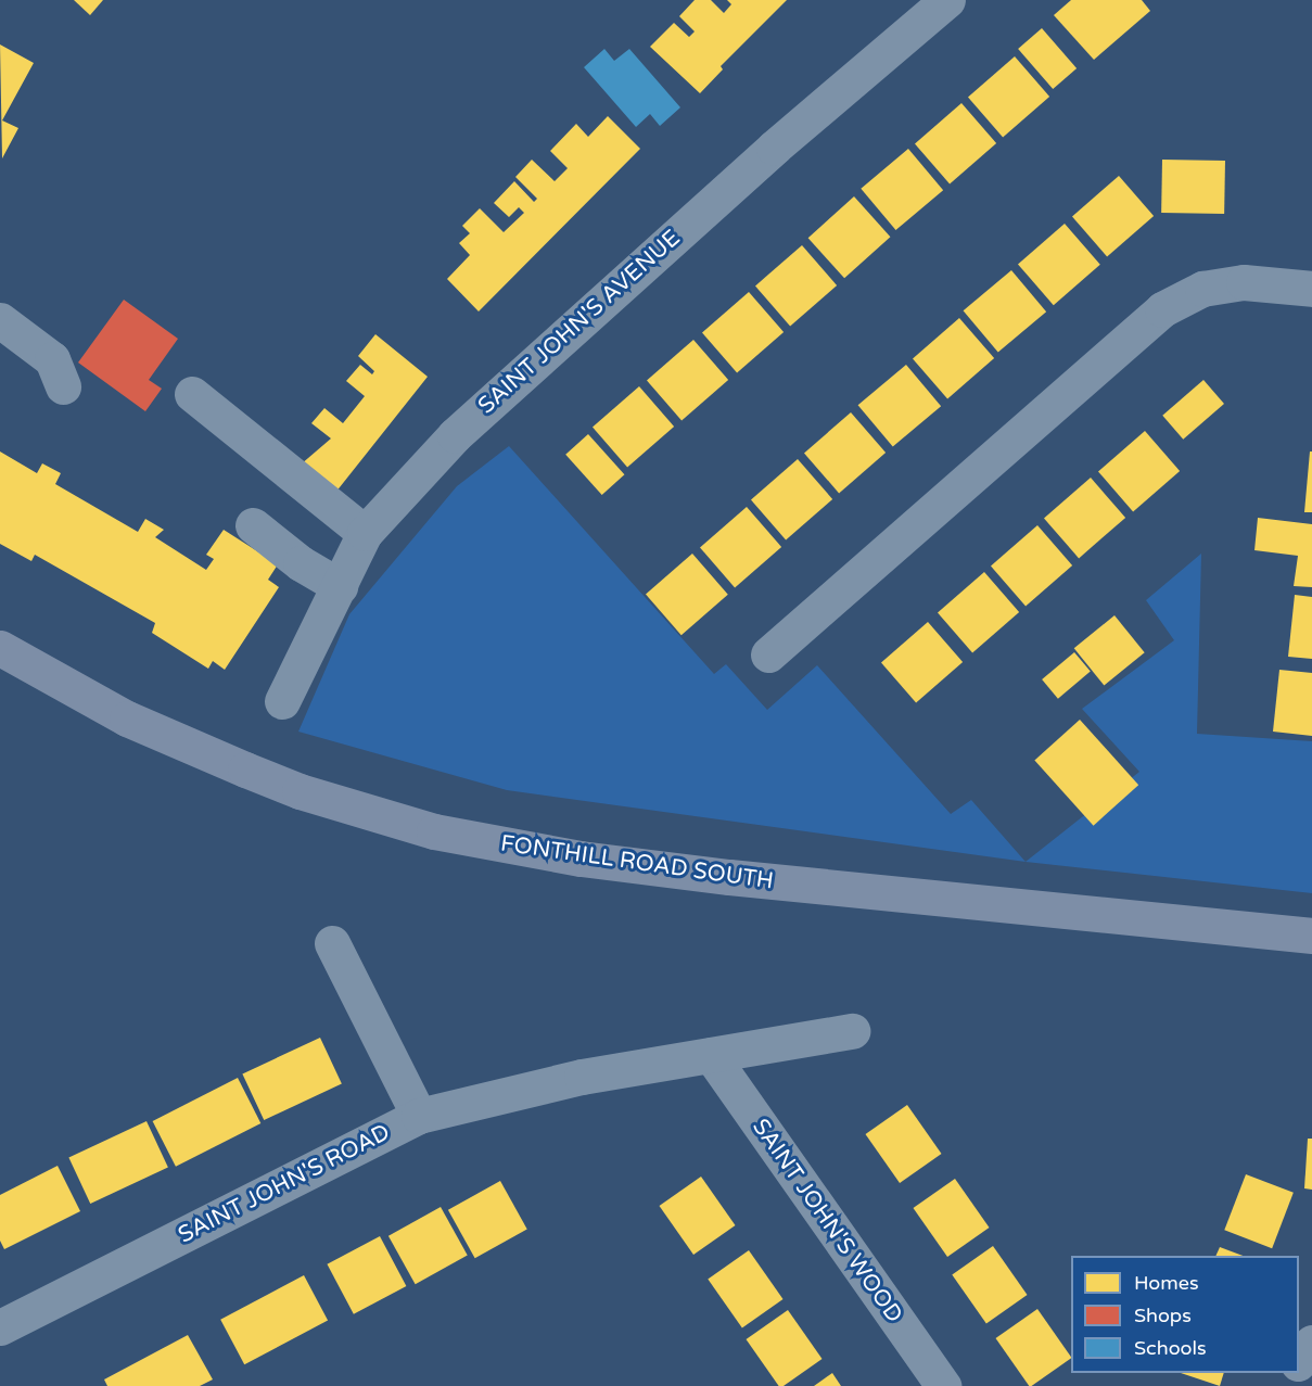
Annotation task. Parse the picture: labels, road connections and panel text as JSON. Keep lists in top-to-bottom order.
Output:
{
  "streets": {
    "main road": ["FONTHILL ROAD SOUTH"],
    "street": ["SAINT JOHN'S AVENUE", "SAINT JOHN'S ROAD", "SAINT JOHN'S WOOD"]
  },
  "crossings": [
    ["SAINT JOHN'S ROAD", "SAINT JOHN'S WOOD"]
  ],
  "legend": ["Homes", "Shops", "Schools"]
}
